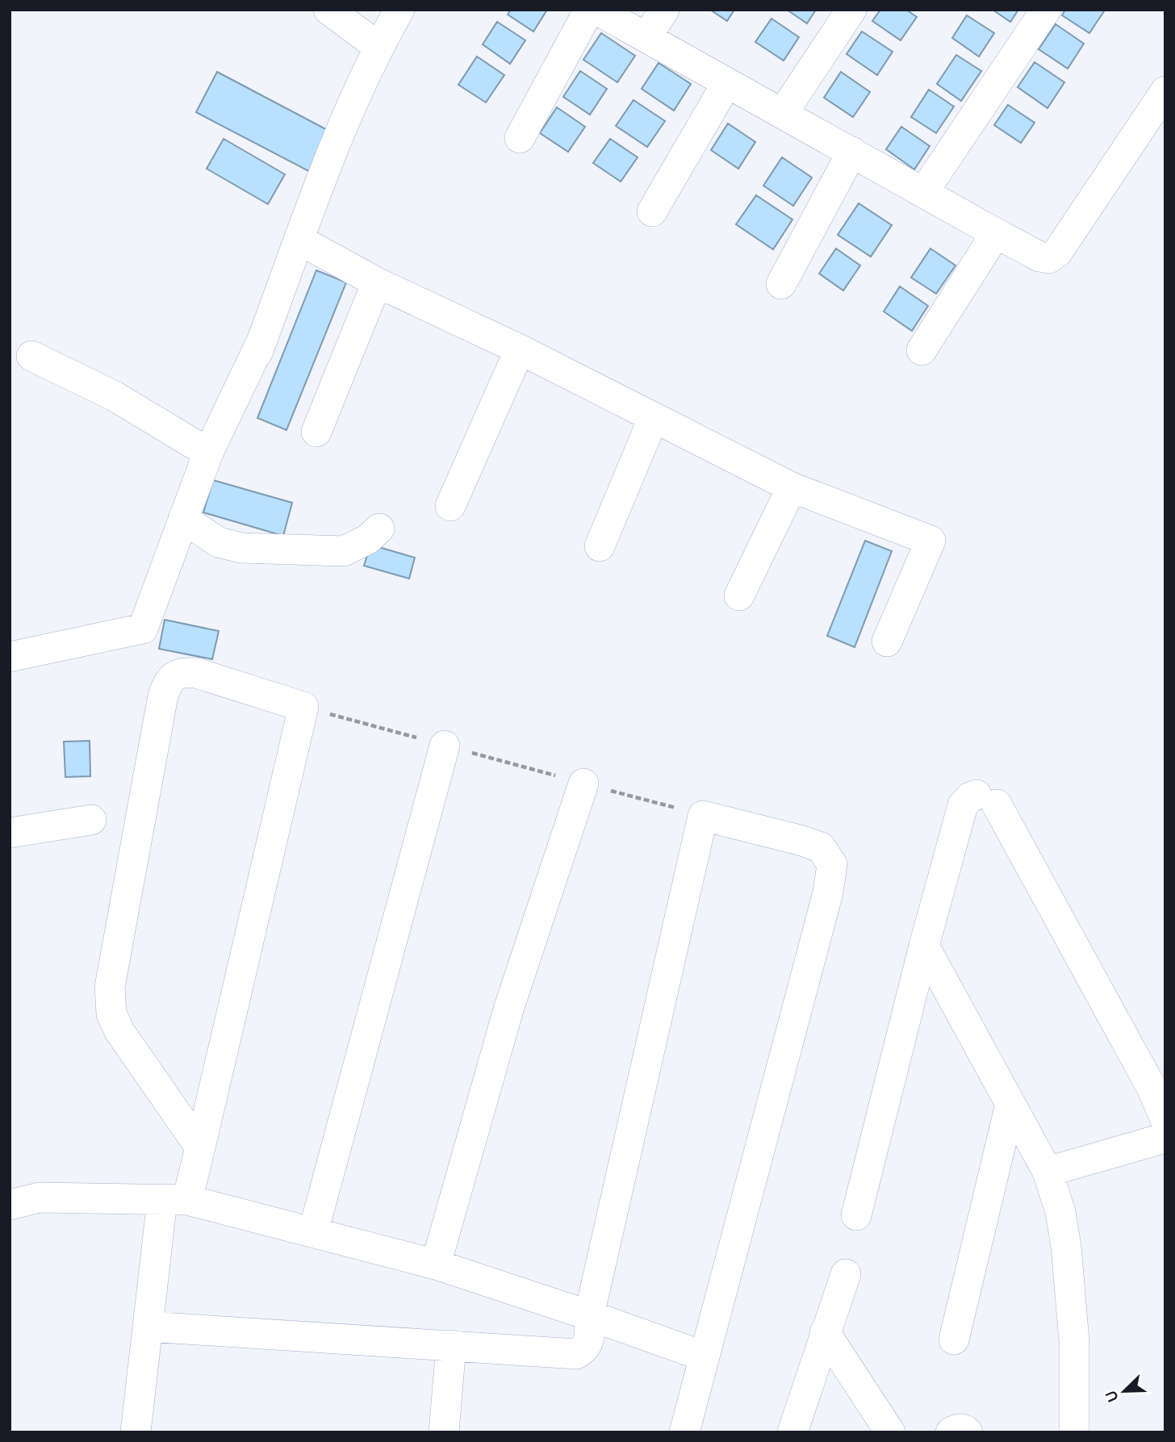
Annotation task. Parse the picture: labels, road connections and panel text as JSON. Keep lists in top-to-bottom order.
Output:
{
  "north": "bottom left"
}
